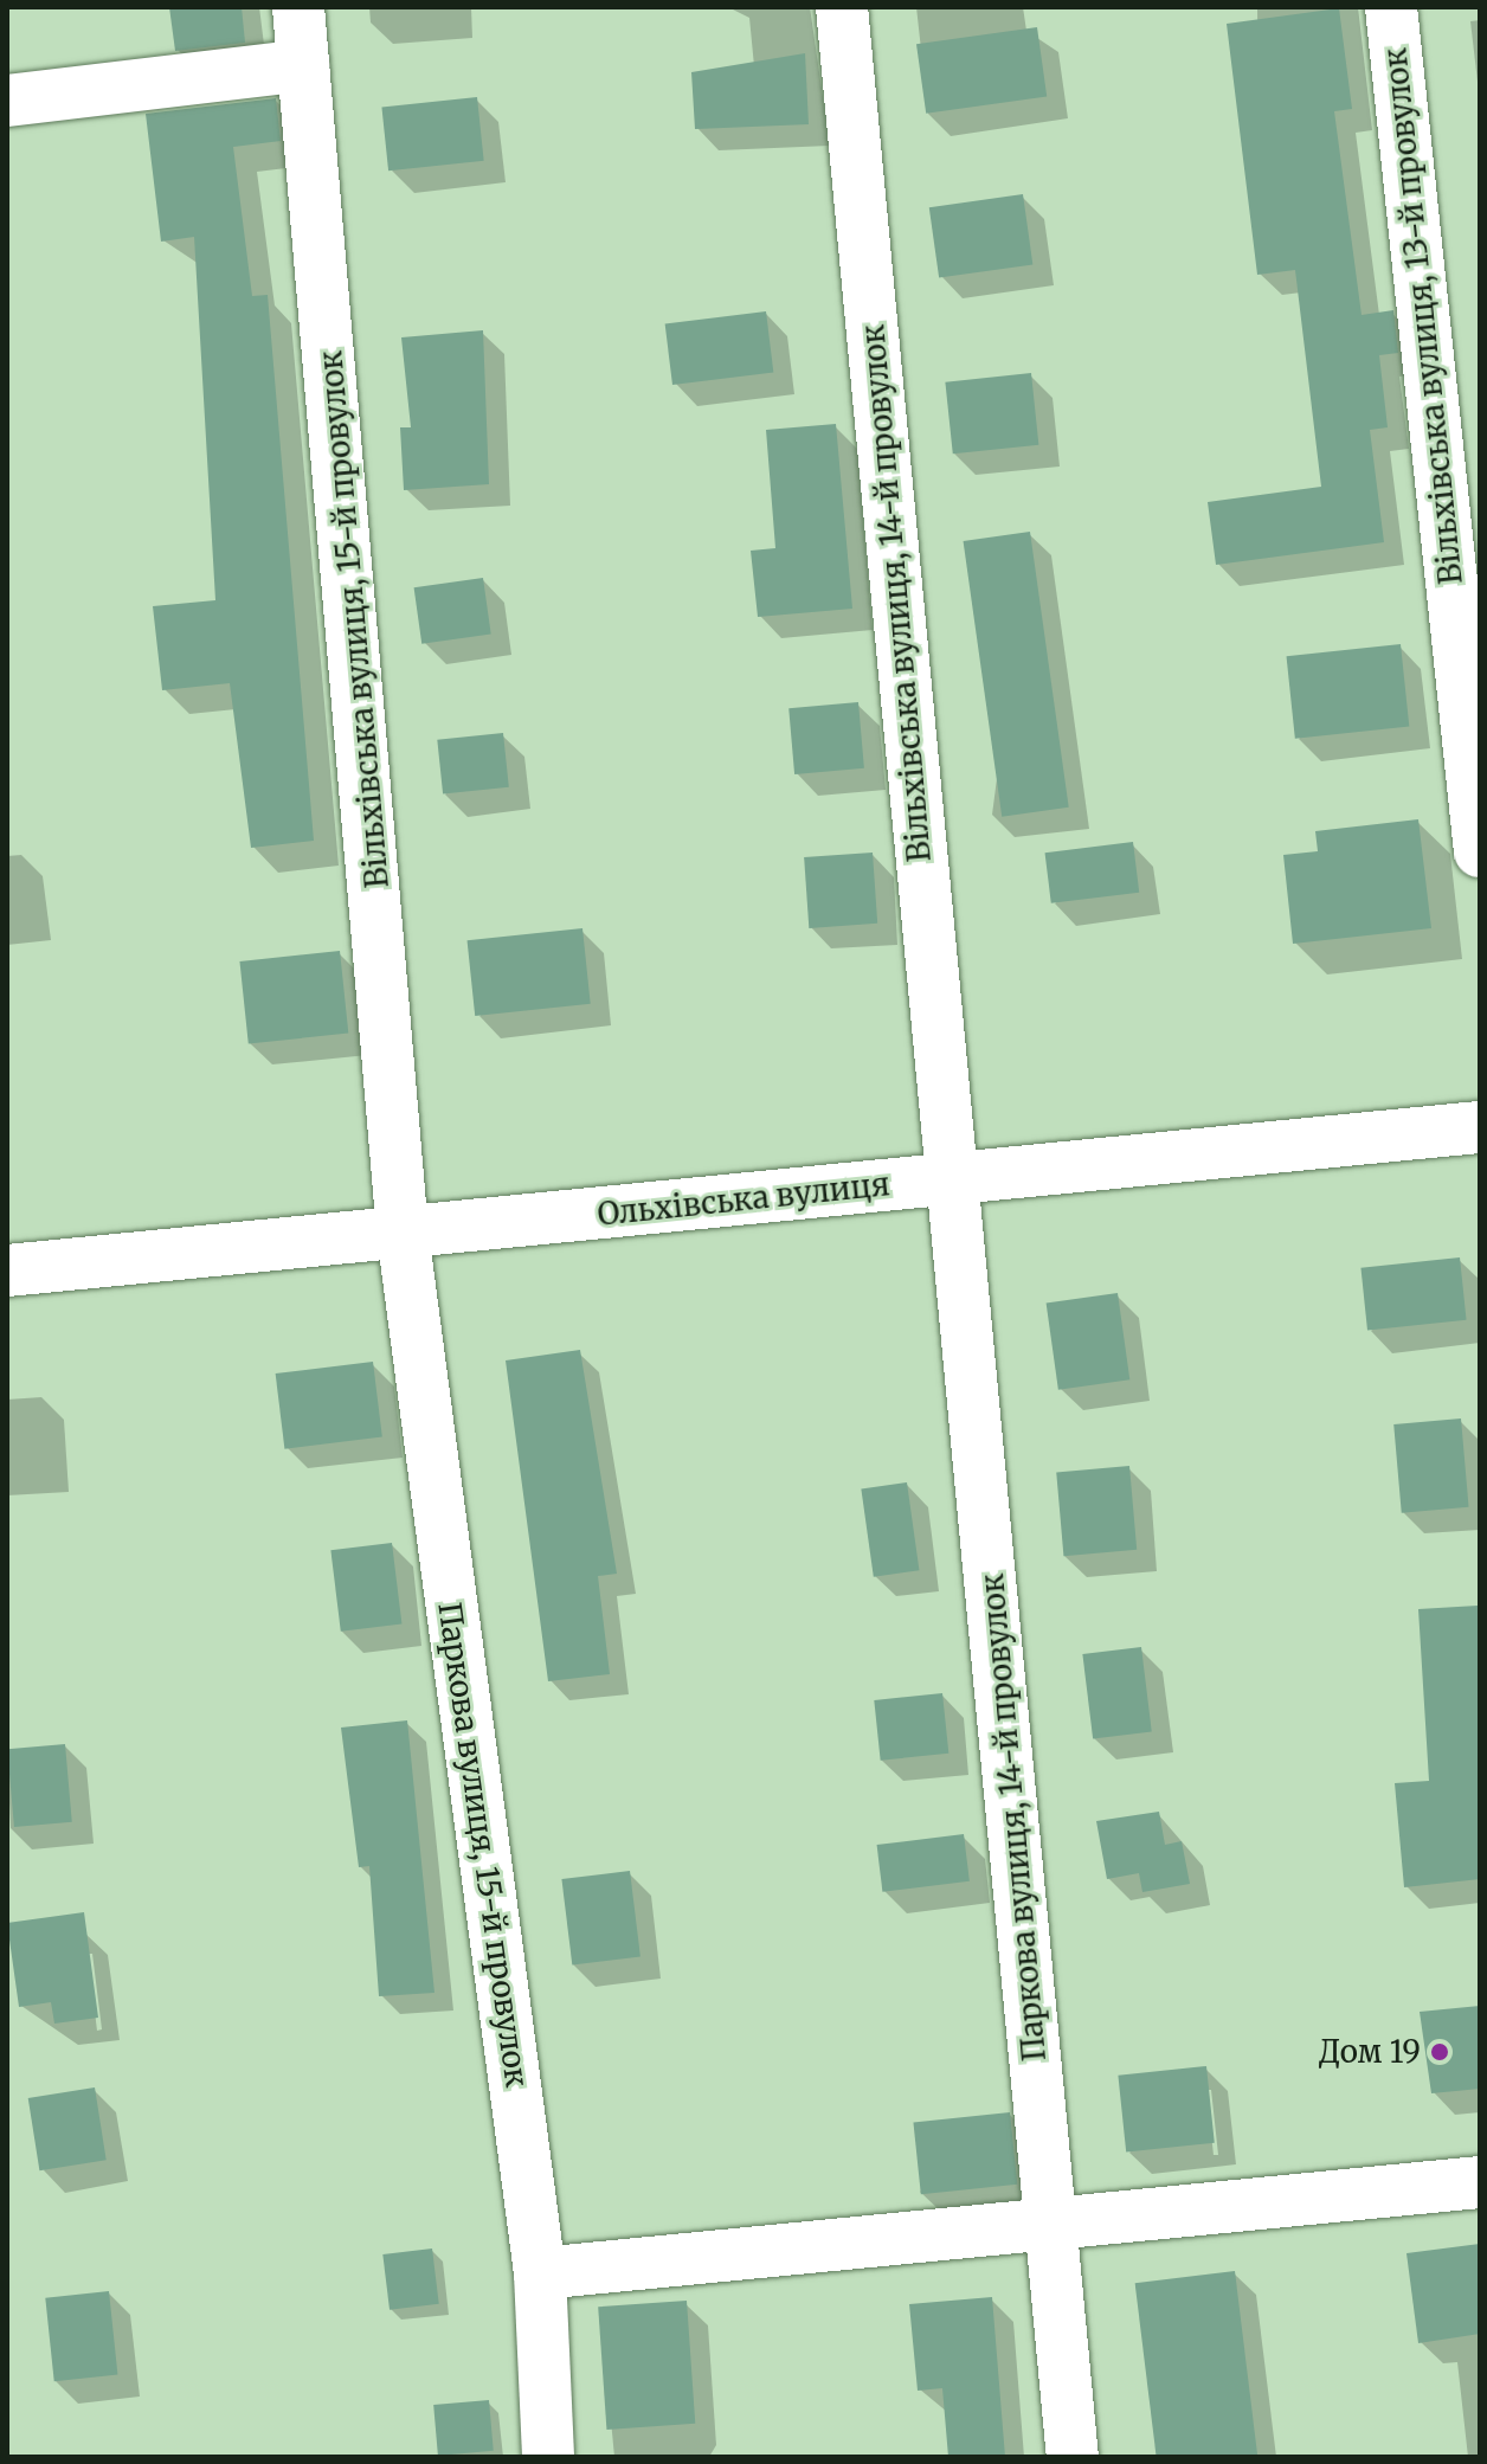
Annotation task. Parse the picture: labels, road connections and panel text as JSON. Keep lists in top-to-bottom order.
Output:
{
  "streets": {
    "street": [
      "Вільхівська вулиця, 13-й провулок",
      "Вільхівська вулиця, 14-й провулок",
      "Вільхівська вулиця, 15-й провулок",
      "Ольхівська вулиця",
      "Паркова вулиця, 14-й провулок",
      "Паркова вулиця, 15-й провулок"
    ]
  },
  "crossings": [
    ["Вільхівська вулиця, 14-й провулок", "Ольхівська вулиця"],
    ["Вільхівська вулиця, 14-й провулок", "Паркова вулиця, 14-й провулок"],
    ["Вільхівська вулиця, 15-й провулок", "Ольхівська вулиця"],
    ["Вільхівська вулиця, 15-й провулок", "Паркова вулиця, 15-й провулок"],
    ["Ольхівська вулиця", "Паркова вулиця, 14-й провулок"],
    ["Ольхівська вулиця", "Паркова вулиця, 15-й провулок"]
  ],
  "places": ["Дом 19"]
}
